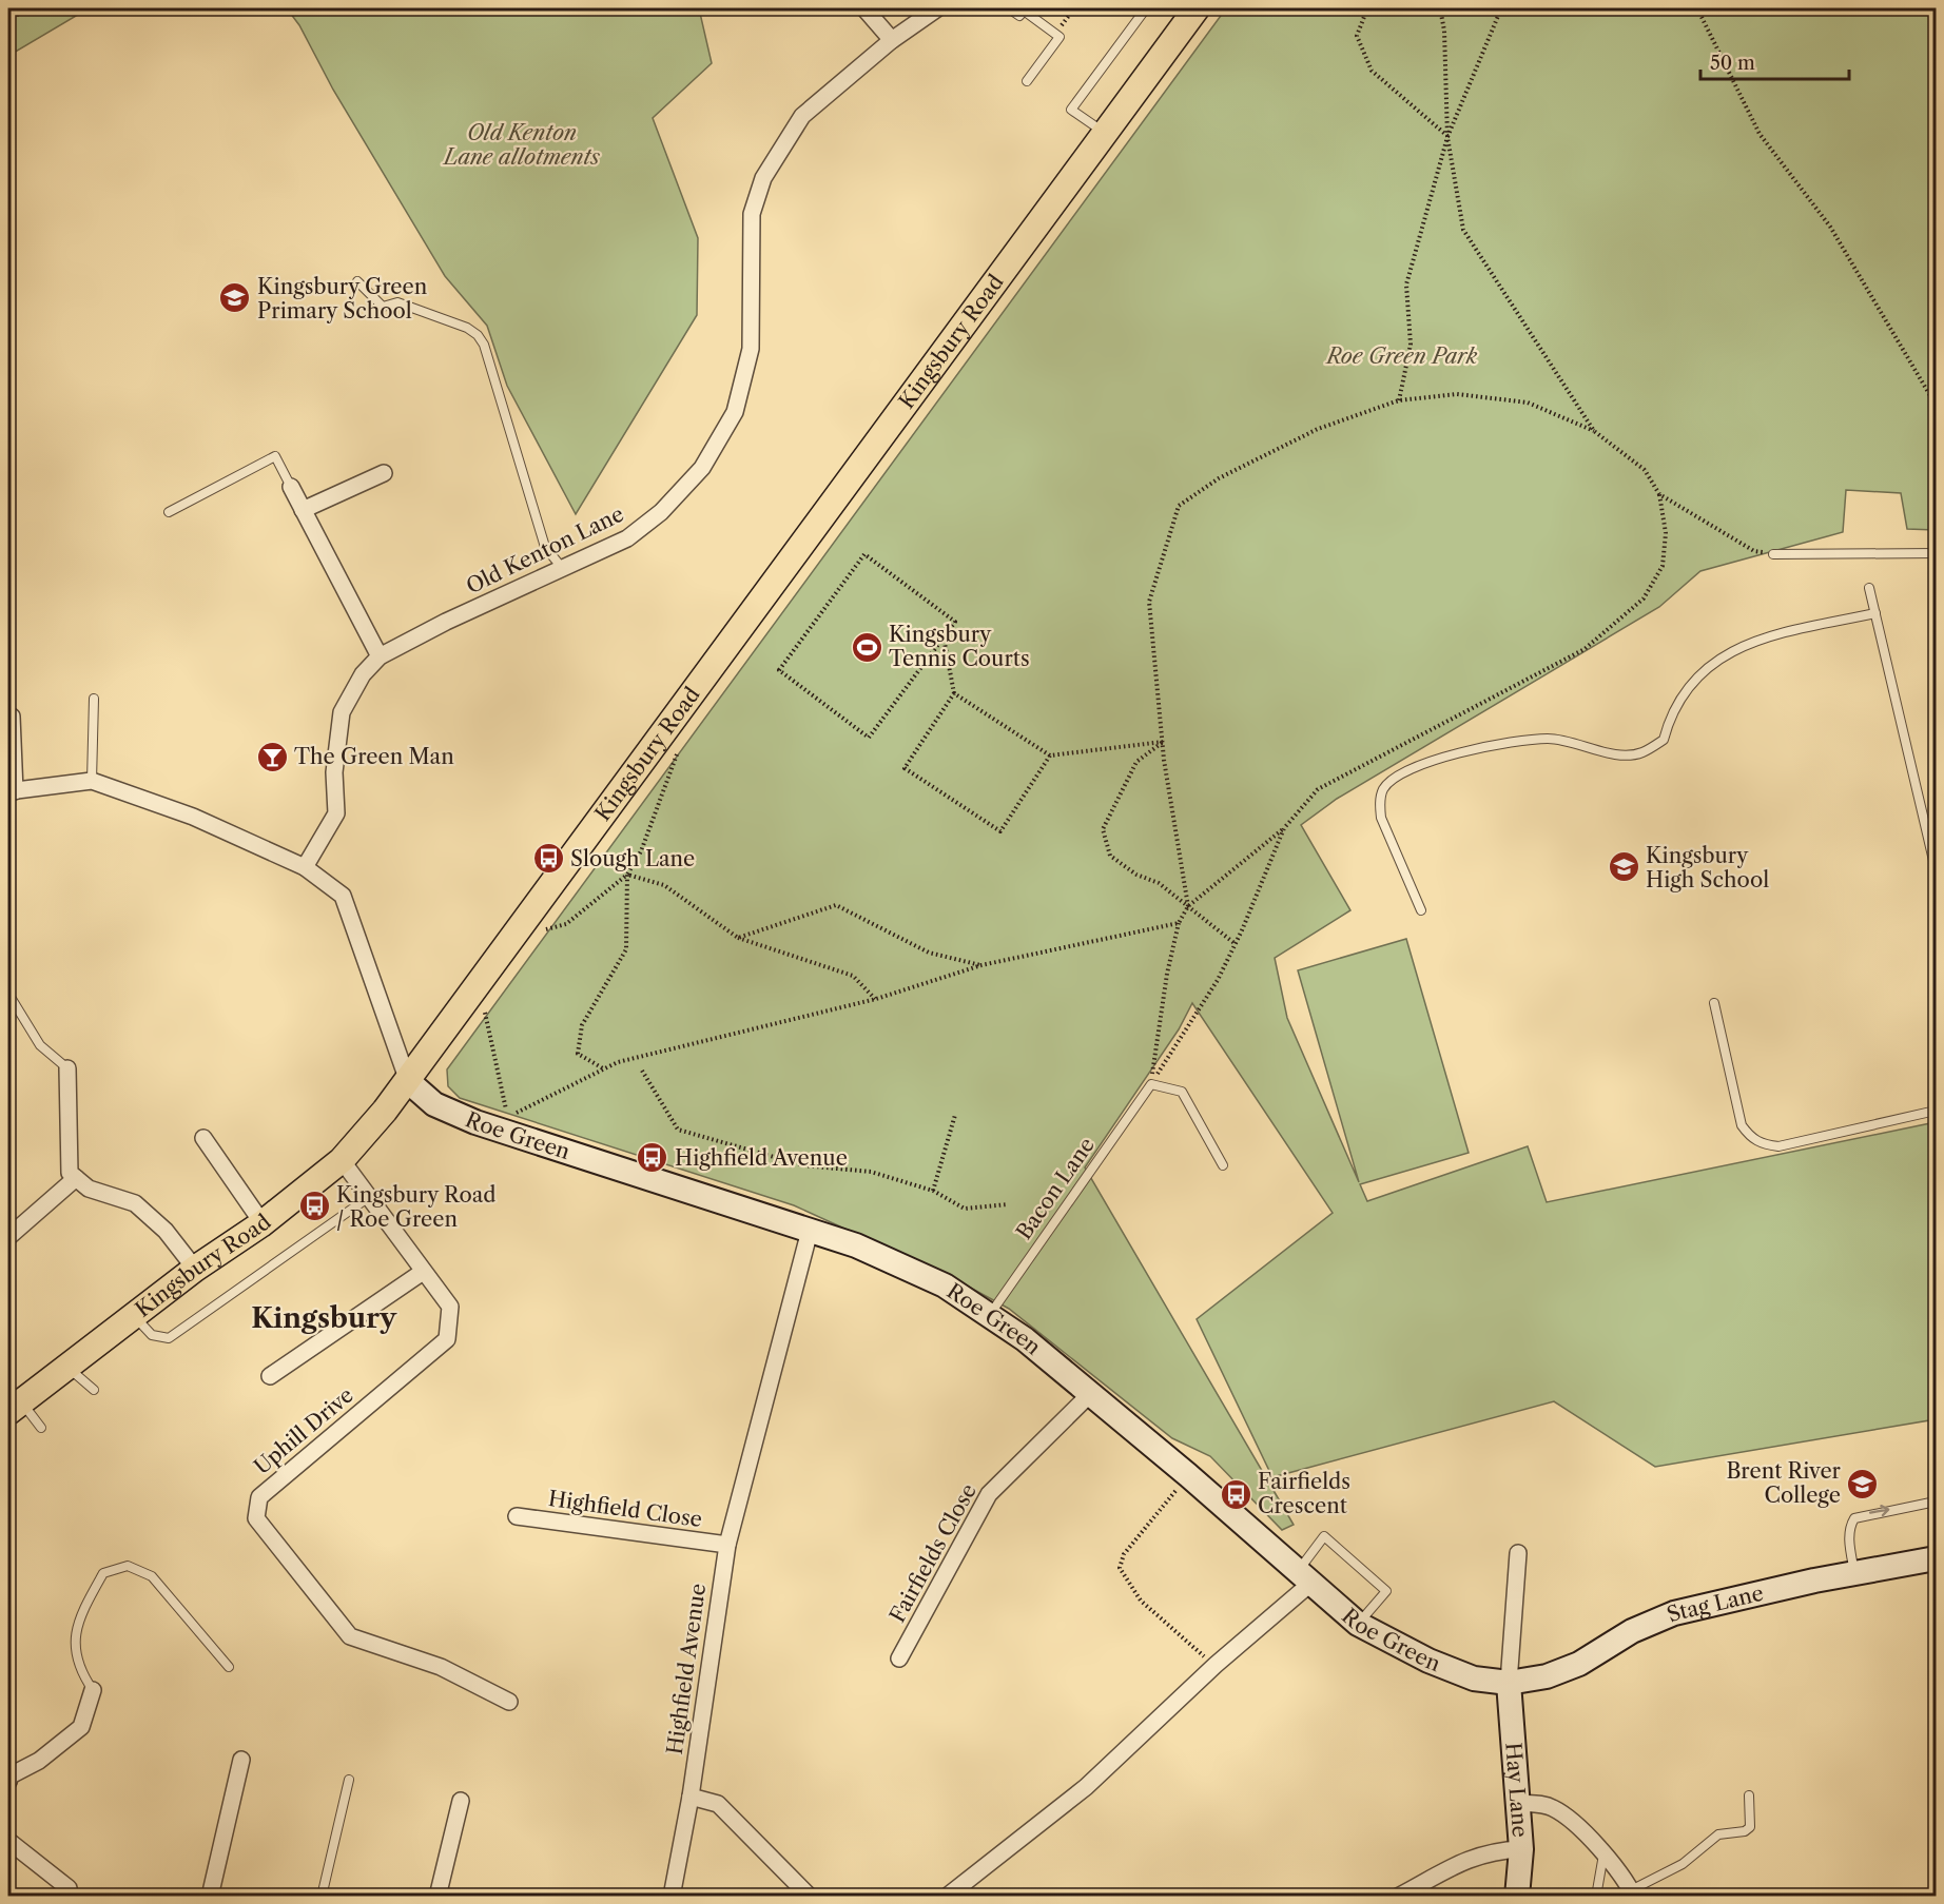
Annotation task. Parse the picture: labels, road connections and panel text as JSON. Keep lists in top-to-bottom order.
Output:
{
  "streets": {
    "main road": ["Kingsbury Road"],
    "street": [
      "Old Kenton Lane",
      "Roe Green",
      "Uphill Drive",
      "Highfield Close",
      "Fairfields Close",
      "Stag Lane",
      "Highfield Avenue",
      "Hay Lane"
    ],
    "lane": ["Bacon Lane"]
  },
  "crossings": [
    ["Kingsbury Road", "Roe Green"],
    ["Kingsbury Road", "Uphill Drive"],
    ["Roe Green", "Bacon Lane"],
    ["Roe Green", "Fairfields Close"],
    ["Roe Green", "Stag Lane"],
    ["Roe Green", "Highfield Avenue"],
    ["Roe Green", "Hay Lane"],
    ["Highfield Close", "Highfield Avenue"],
    ["Stag Lane", "Hay Lane"]
  ],
  "districts": ["Kingsbury"],
  "parks": ["Old Kenton Lane allotments", "Roe Green Park"],
  "places": {
    "school or university": ["Kingsbury Green Primary School", "Kingsbury High School", "Brent River College"],
    "sports": ["Kingsbury Tennis Courts"],
    "bar": ["The Green Man"],
    "bus stop": [
      "Slough Lane",
      "Highfield Avenue",
      "Kingsbury Road / Roe Green",
      "Fairfields Crescent"
    ]
  },
  "scale_bar": "50 m"
}
